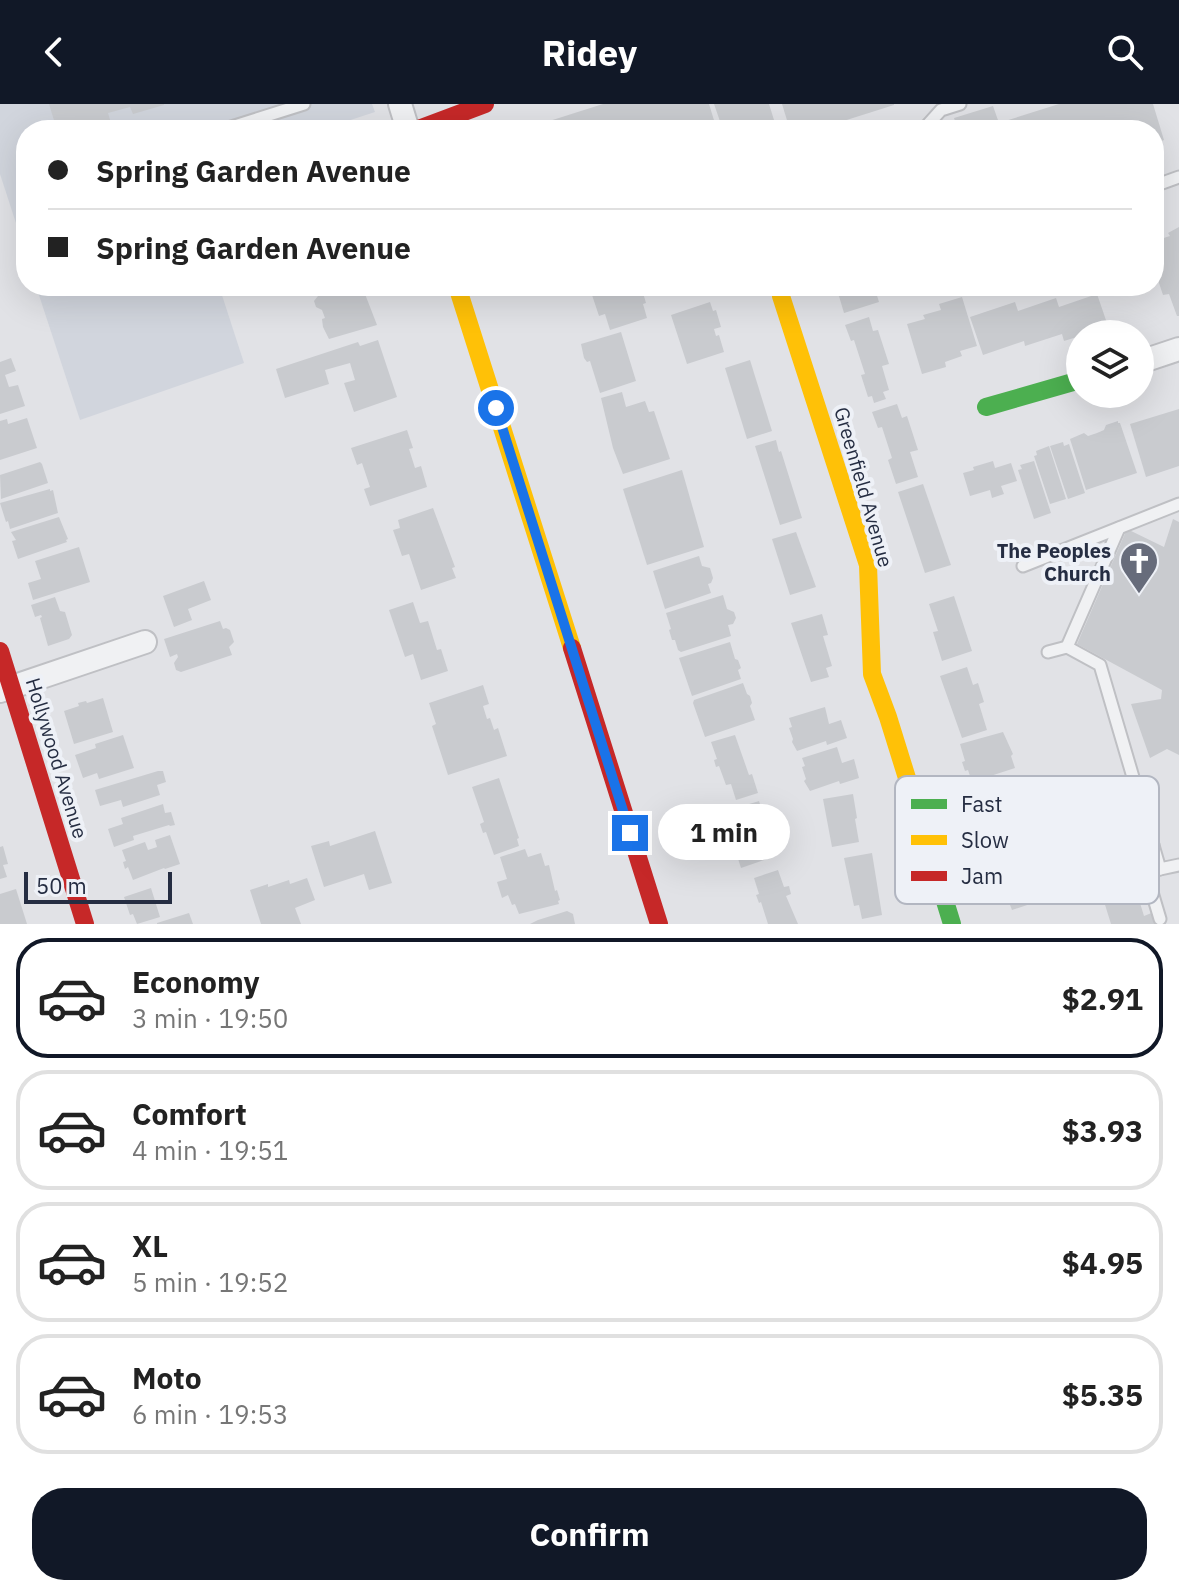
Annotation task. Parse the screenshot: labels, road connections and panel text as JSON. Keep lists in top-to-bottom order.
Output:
{
  "streets": {
    "street": ["Greenfield Avenue", "Hollywood Avenue"]
  },
  "places": {
    "church": ["The Peoples Church"]
  },
  "legend": ["Fast", "Slow", "Jam"],
  "scale_bar": "50 m",
  "page": {
    "header": "Ridey",
    "banner": ["Spring Garden Avenue", "Spring Garden Avenue"],
    "bubble": "1 min",
    "scale": "50 m",
    "list": [
      {
        "name": "Economy",
        "note": "3 min · 19:50",
        "value": "$2.91"
      },
      {
        "name": "Comfort",
        "note": "4 min · 19:51",
        "value": "$3.93"
      },
      {
        "name": "XL",
        "note": "5 min · 19:52",
        "value": "$4.95"
      },
      {
        "name": "Moto",
        "note": "6 min · 19:53",
        "value": "$5.35"
      }
    ],
    "buttons": "Confirm"
  }
}
